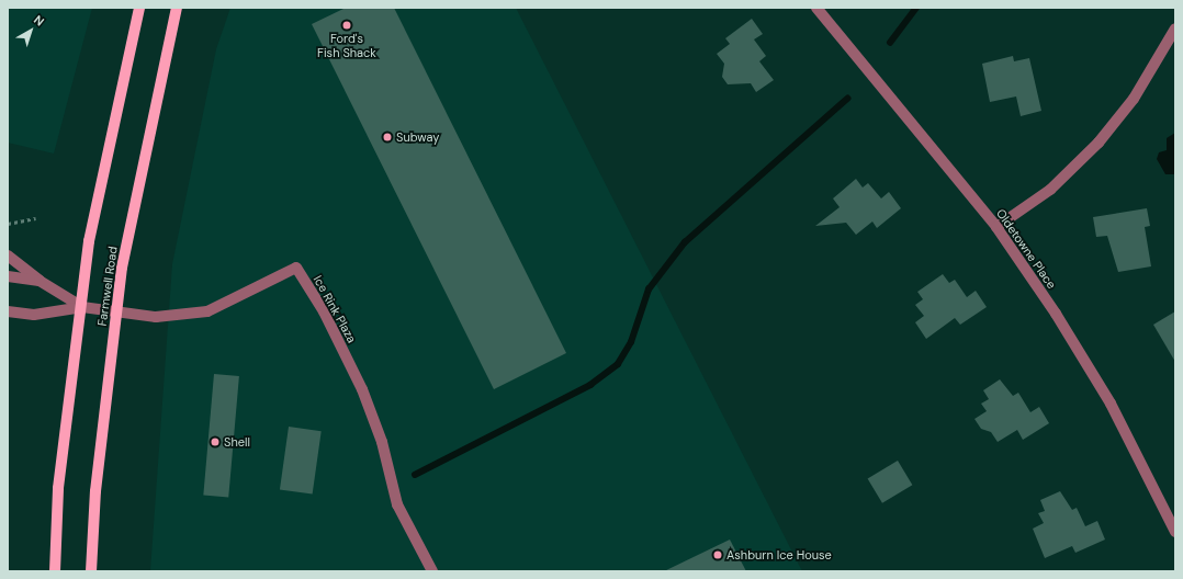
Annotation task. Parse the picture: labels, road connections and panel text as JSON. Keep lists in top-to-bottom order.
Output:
{
  "streets": {
    "main road": ["Farmwell Road"],
    "street": ["Oldetowne Place", "Ice Rink Plaza"]
  },
  "crossings": [
    ["Farmwell Road", "Ice Rink Plaza"]
  ],
  "places": [
    "Ford's Fish Shack",
    "Subway",
    "Shell",
    "Ashburn Ice House"
  ],
  "north": "top right"
}
